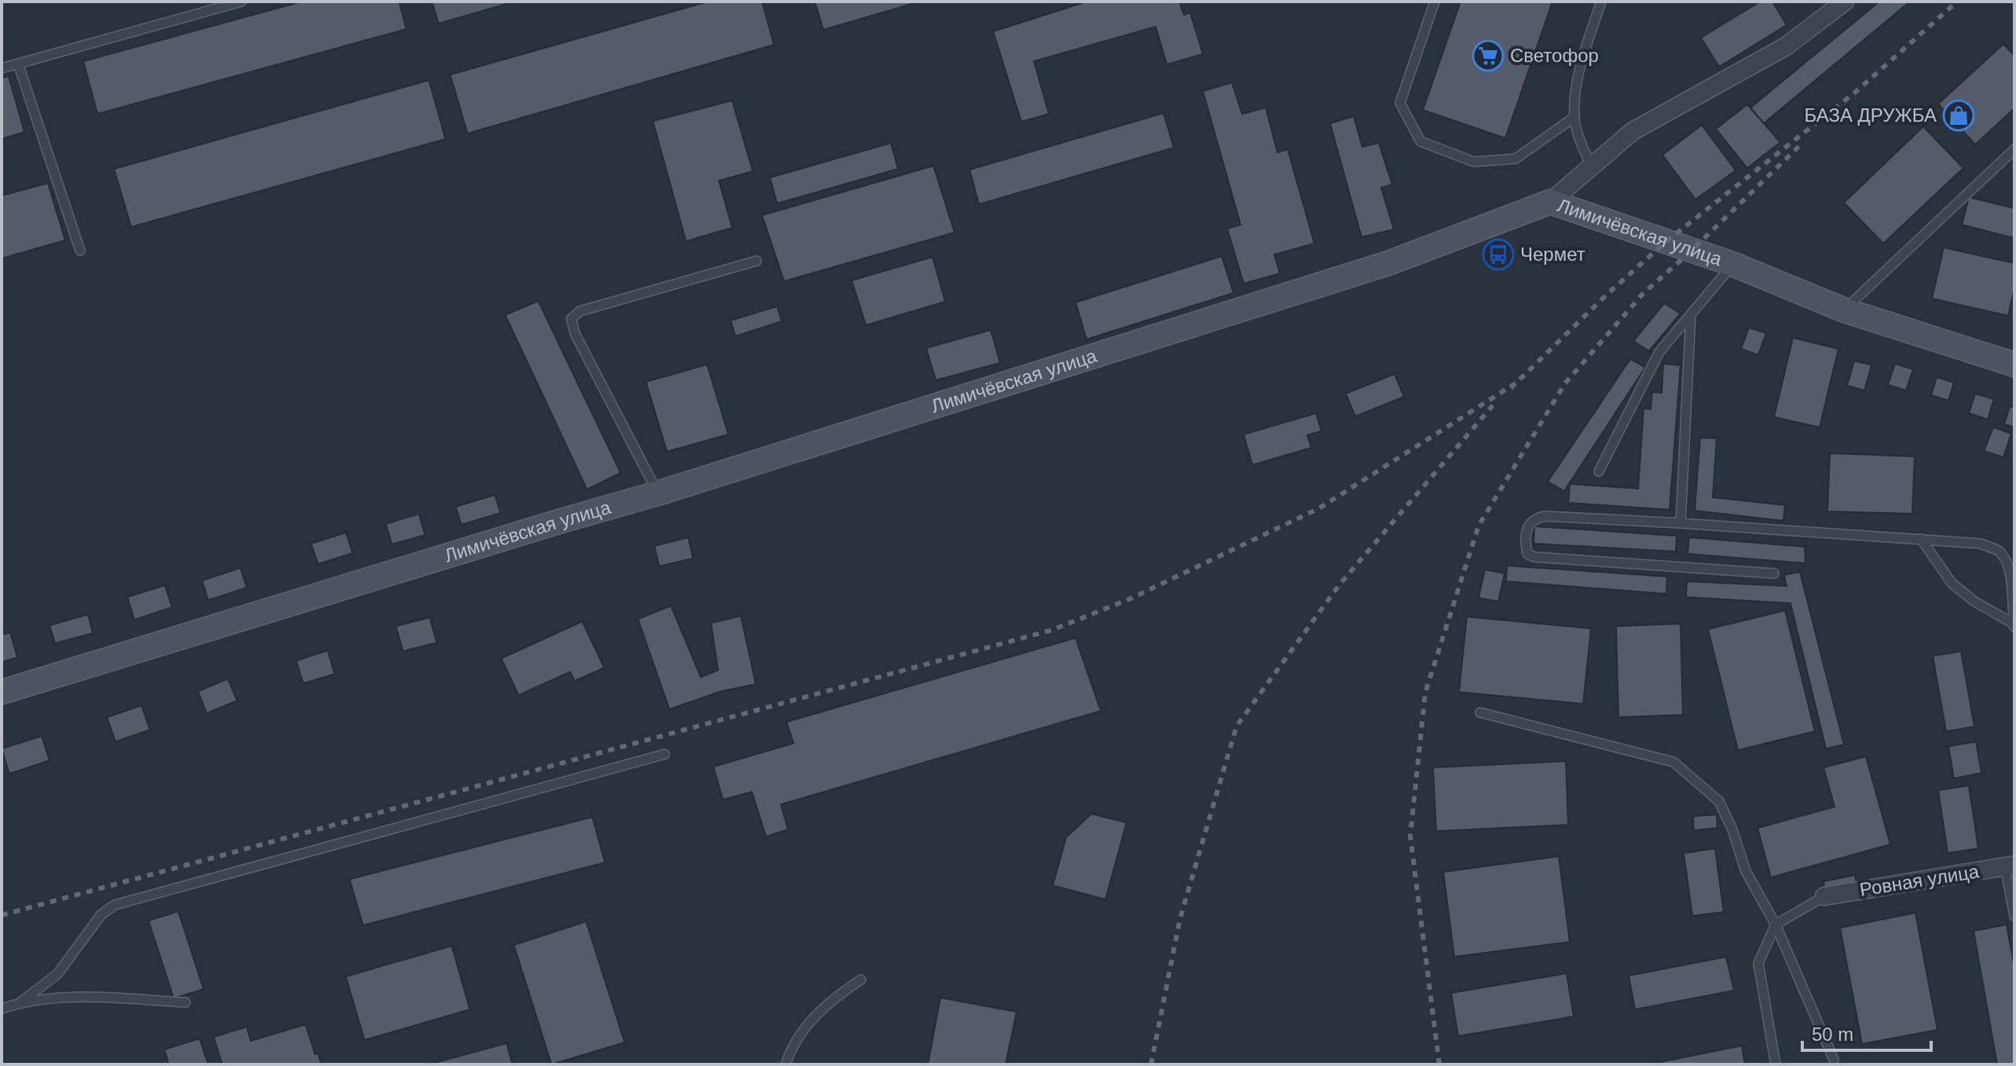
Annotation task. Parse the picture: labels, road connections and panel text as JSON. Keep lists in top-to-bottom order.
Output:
{
  "streets": {
    "main road": ["Лимичёвская улица"],
    "street": ["Ровная улица"]
  },
  "places": {
    "supermarket": ["Светофор"],
    "shop": ["БАЗА ДРУЖБА"],
    "bus stop": ["Чермет"]
  },
  "scale_bar": "50 m"
}
